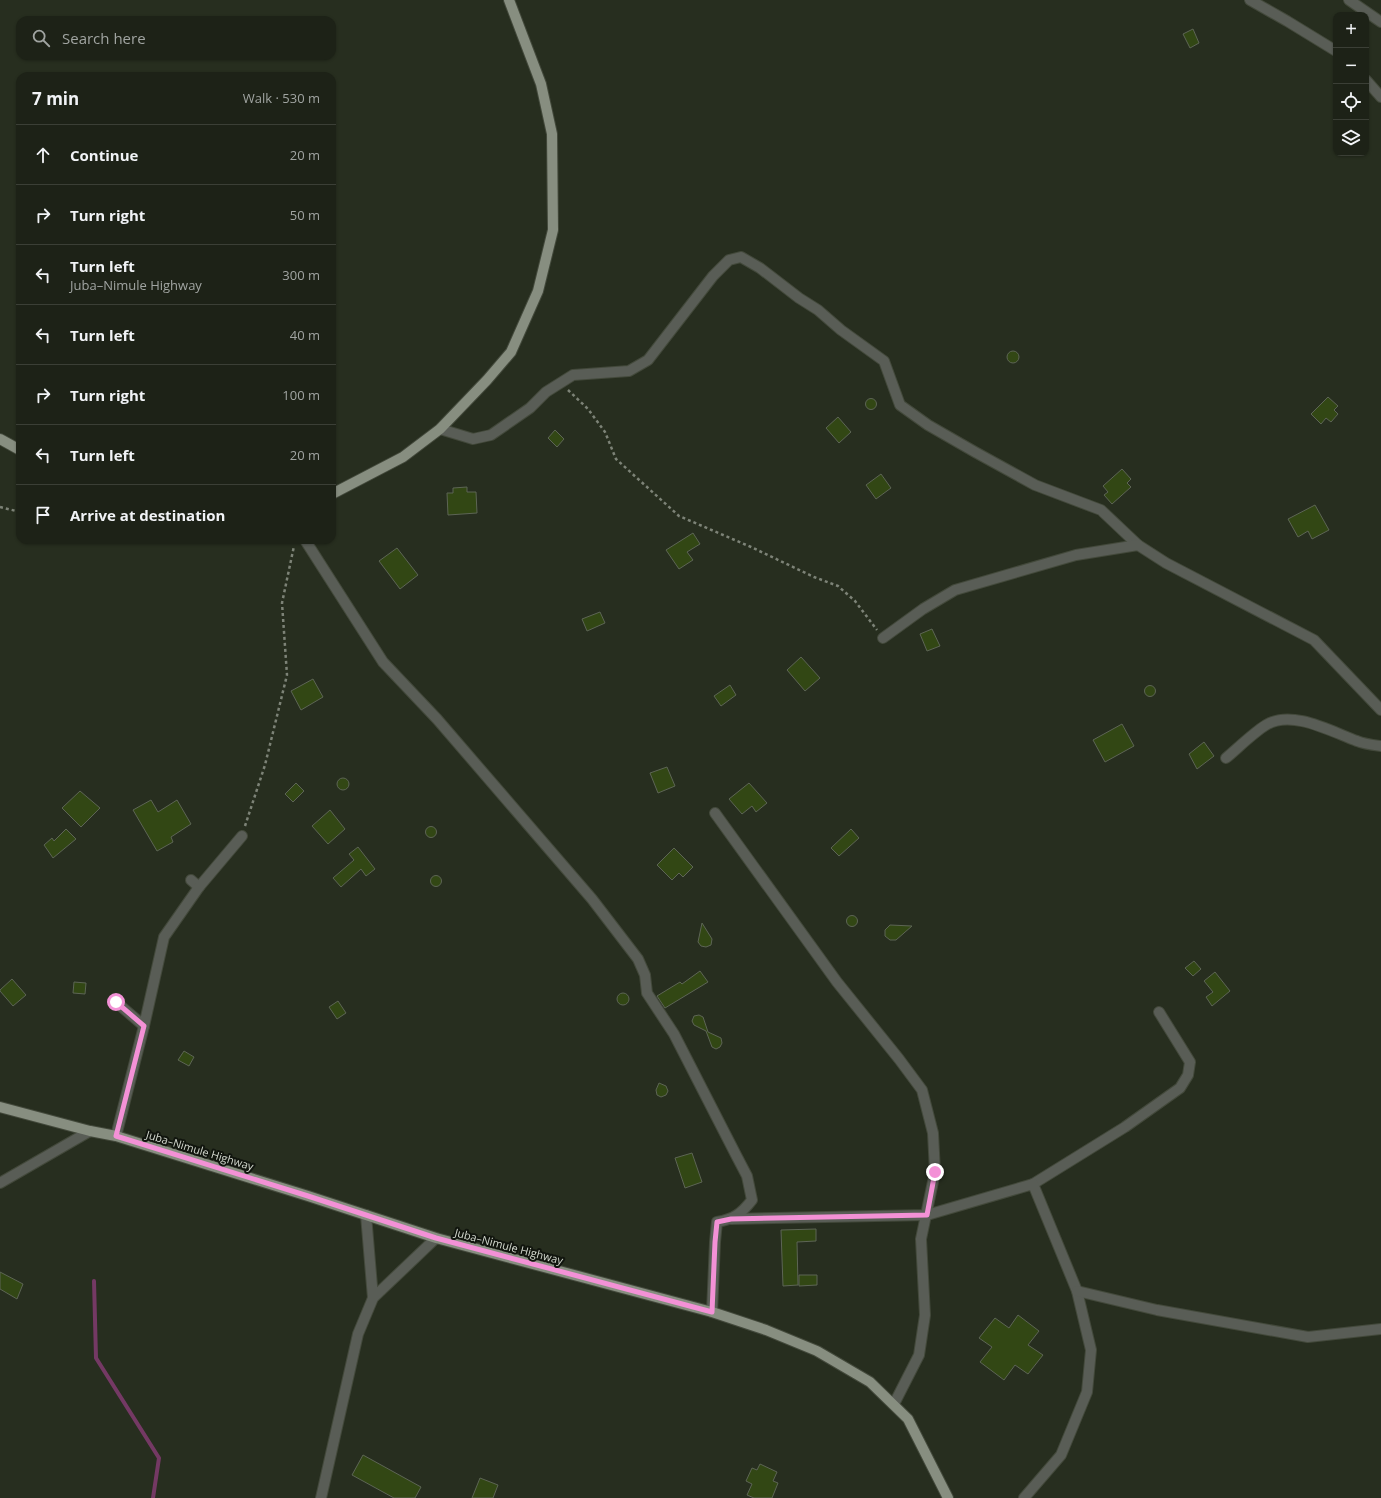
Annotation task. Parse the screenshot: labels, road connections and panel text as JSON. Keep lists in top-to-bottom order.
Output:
{
  "streets": {
    "main road": ["Juba–Nimule Highway"]
  },
  "page": {
    "map_buttons": ["+", "−"],
    "search": "Search here",
    "heading": ["7 min", "Walk · 530 m"],
    "list": [
      ["Continue", "20 m"],
      ["Turn right", "50 m"],
      ["Turn left", "Juba–Nimule Highway", "300 m"],
      ["Turn left", "40 m"],
      ["Turn right", "100 m"],
      ["Turn left", "20 m"],
      "Arrive at destination"
    ]
  }
}
